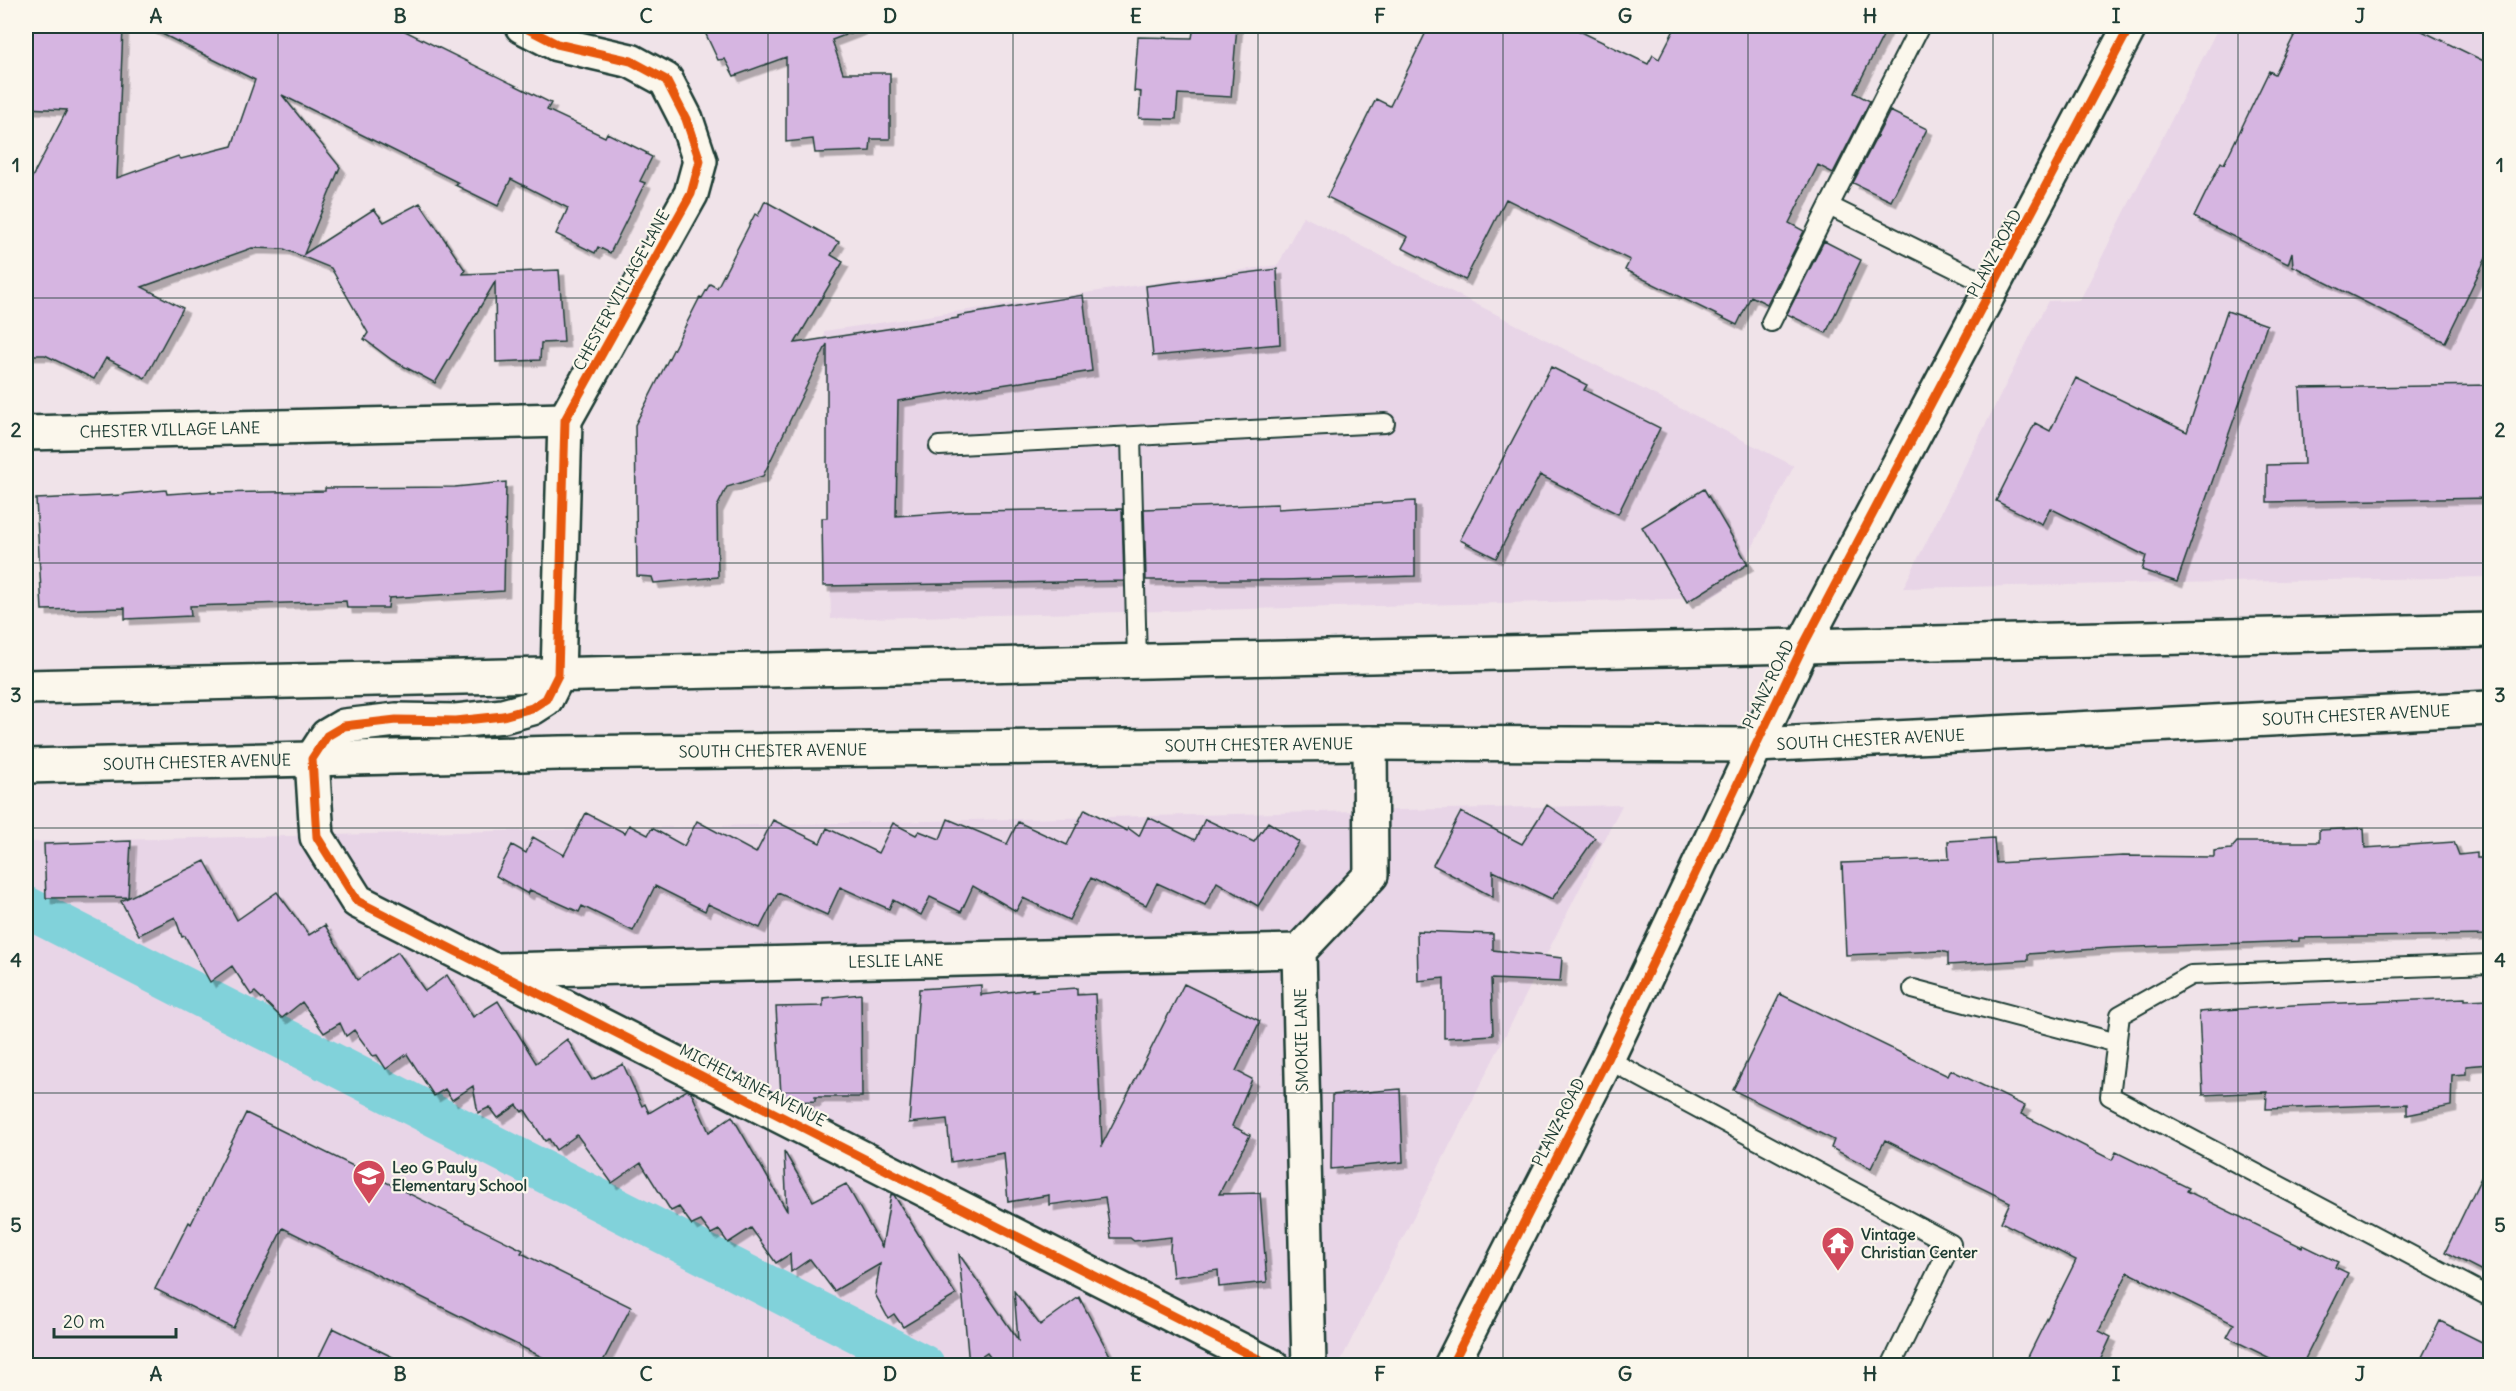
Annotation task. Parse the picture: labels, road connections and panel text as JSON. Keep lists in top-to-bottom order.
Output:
{
  "streets": {
    "street": [
      "PLANZ ROAD",
      "CHESTER VILLAGE LANE",
      "SOUTH CHESTER AVENUE",
      "LESLIE LANE",
      "SMOKIE LANE",
      "MICHELAINE AVENUE"
    ]
  },
  "crossings": [
    ["PLANZ ROAD", "SOUTH CHESTER AVENUE"],
    ["SOUTH CHESTER AVENUE", "MICHELAINE AVENUE"],
    ["LESLIE LANE", "SMOKIE LANE"],
    ["LESLIE LANE", "MICHELAINE AVENUE"]
  ],
  "places": {
    "school or university": ["Leo G Pauly Elementary School"],
    "temple": ["Vintage Christian Center"]
  },
  "scale_bar": "20 m",
  "grid": {
    "columns": [
      "A",
      "B",
      "C",
      "D",
      "E",
      "F",
      "G",
      "H",
      "I",
      "J"
    ],
    "rows": [
      "1",
      "2",
      "3",
      "4",
      "5"
    ]
  }
}
